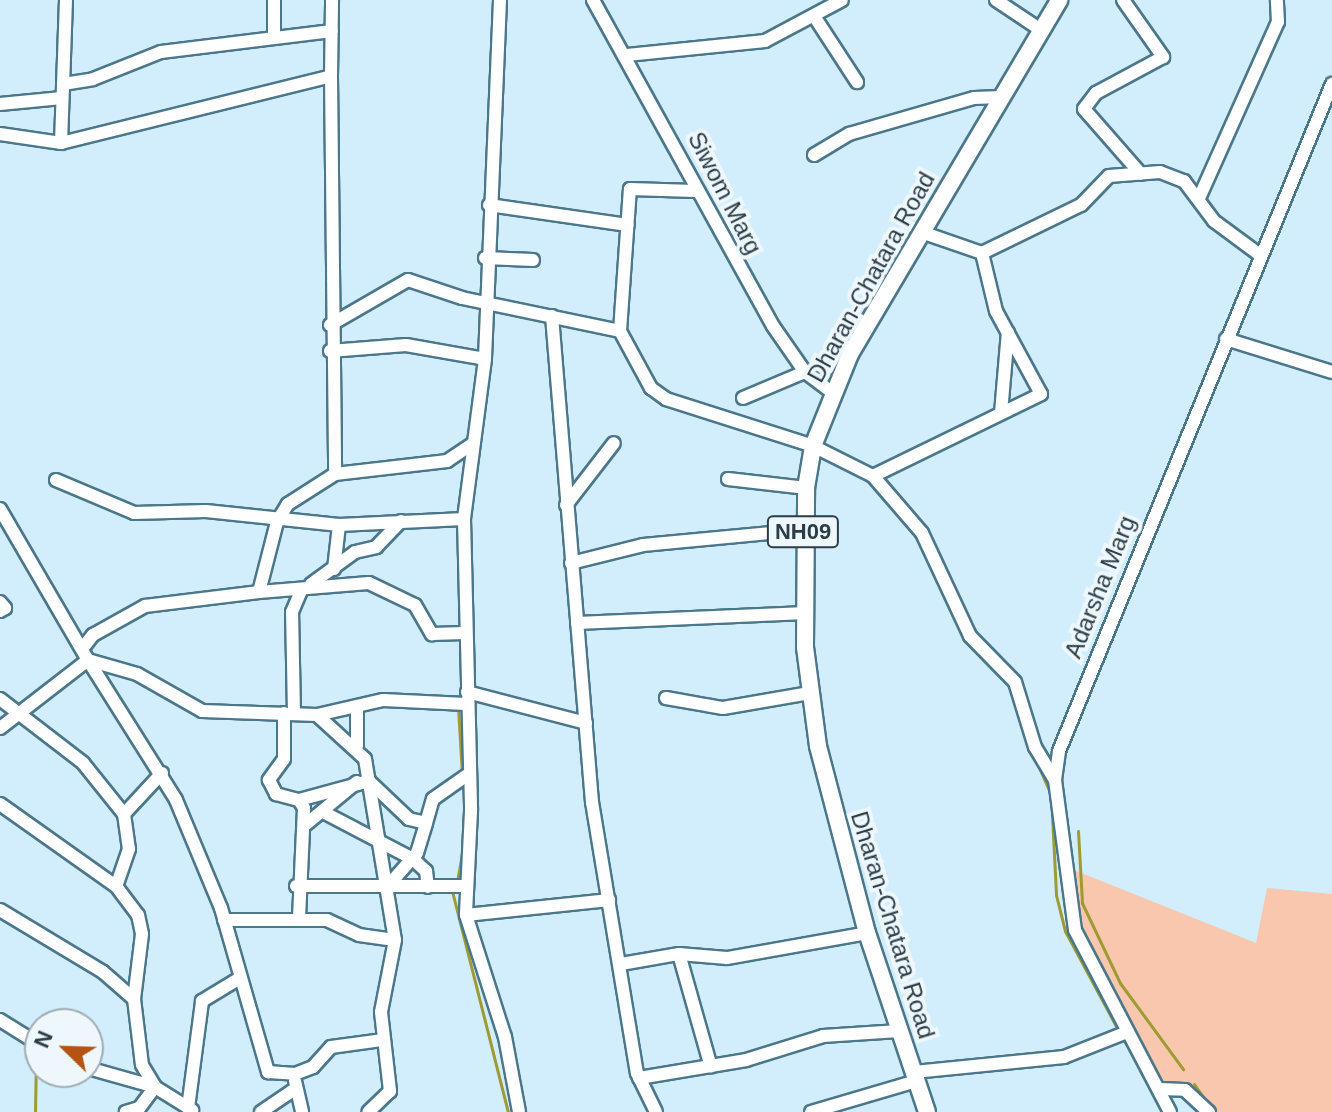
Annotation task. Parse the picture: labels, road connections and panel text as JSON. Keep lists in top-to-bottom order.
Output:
{
  "streets": {
    "main road": ["Dharan-Chatara Road", "NH09"],
    "street": ["Siwom Marg", "Adarsha Marg"]
  },
  "crossings": [
    ["Siwom Marg", "Dharan-Chatara Road"]
  ],
  "north": "top left"
}
